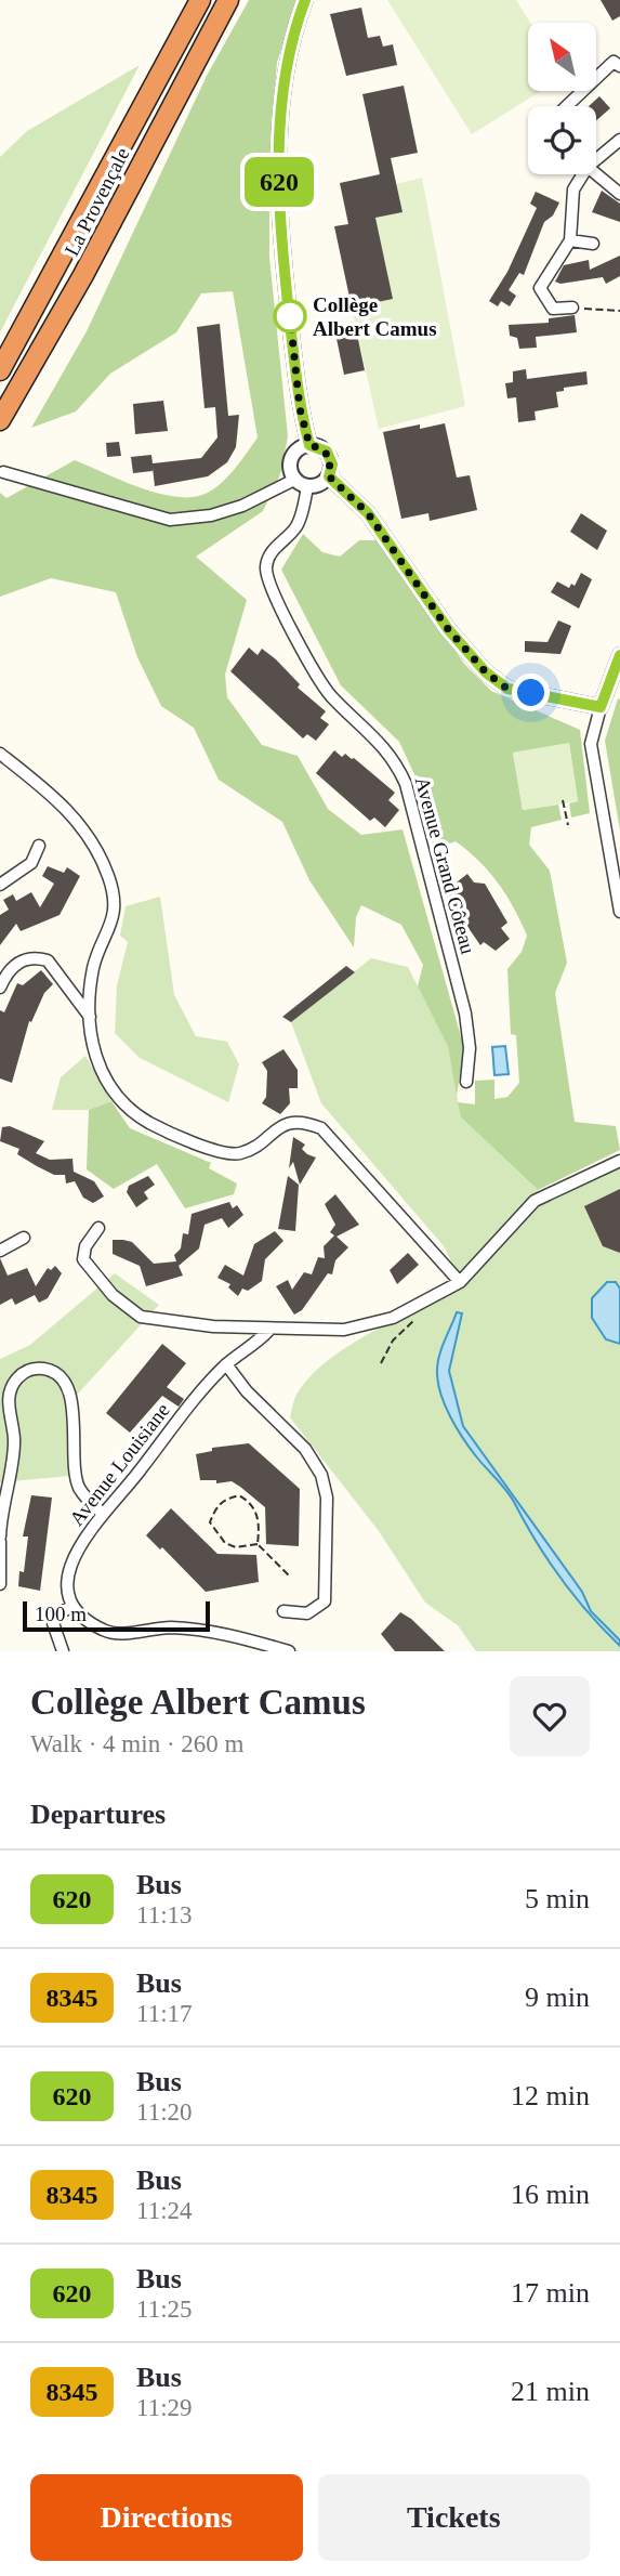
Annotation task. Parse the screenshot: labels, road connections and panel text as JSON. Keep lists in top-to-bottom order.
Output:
{
  "streets": {
    "highway": ["La Provençale"],
    "street": ["Avenue Grand Côteau", "Avenue Louisiane"]
  },
  "places": ["Collège Albert Camus"],
  "lines": ["bus line 620"],
  "scale_bar": "100 m",
  "north": "top left",
  "page": {
    "on_map": "620",
    "scale": "100 m",
    "heading": [
      ["Collège Albert Camus", "Walk · 4 min · 260 m"],
      "Departures"
    ],
    "list": [
      {
        "mark": "620",
        "name": "Bus",
        "note": "11:13",
        "value": "5 min"
      },
      {
        "mark": "8345",
        "name": "Bus",
        "note": "11:17",
        "value": "9 min"
      },
      {
        "mark": "620",
        "name": "Bus",
        "note": "11:20",
        "value": "12 min"
      },
      {
        "mark": "8345",
        "name": "Bus",
        "note": "11:24",
        "value": "16 min"
      },
      {
        "mark": "620",
        "name": "Bus",
        "note": "11:25",
        "value": "17 min"
      },
      {
        "mark": "8345",
        "name": "Bus",
        "note": "11:29",
        "value": "21 min"
      }
    ],
    "buttons": ["Directions", "Tickets"]
  }
}
